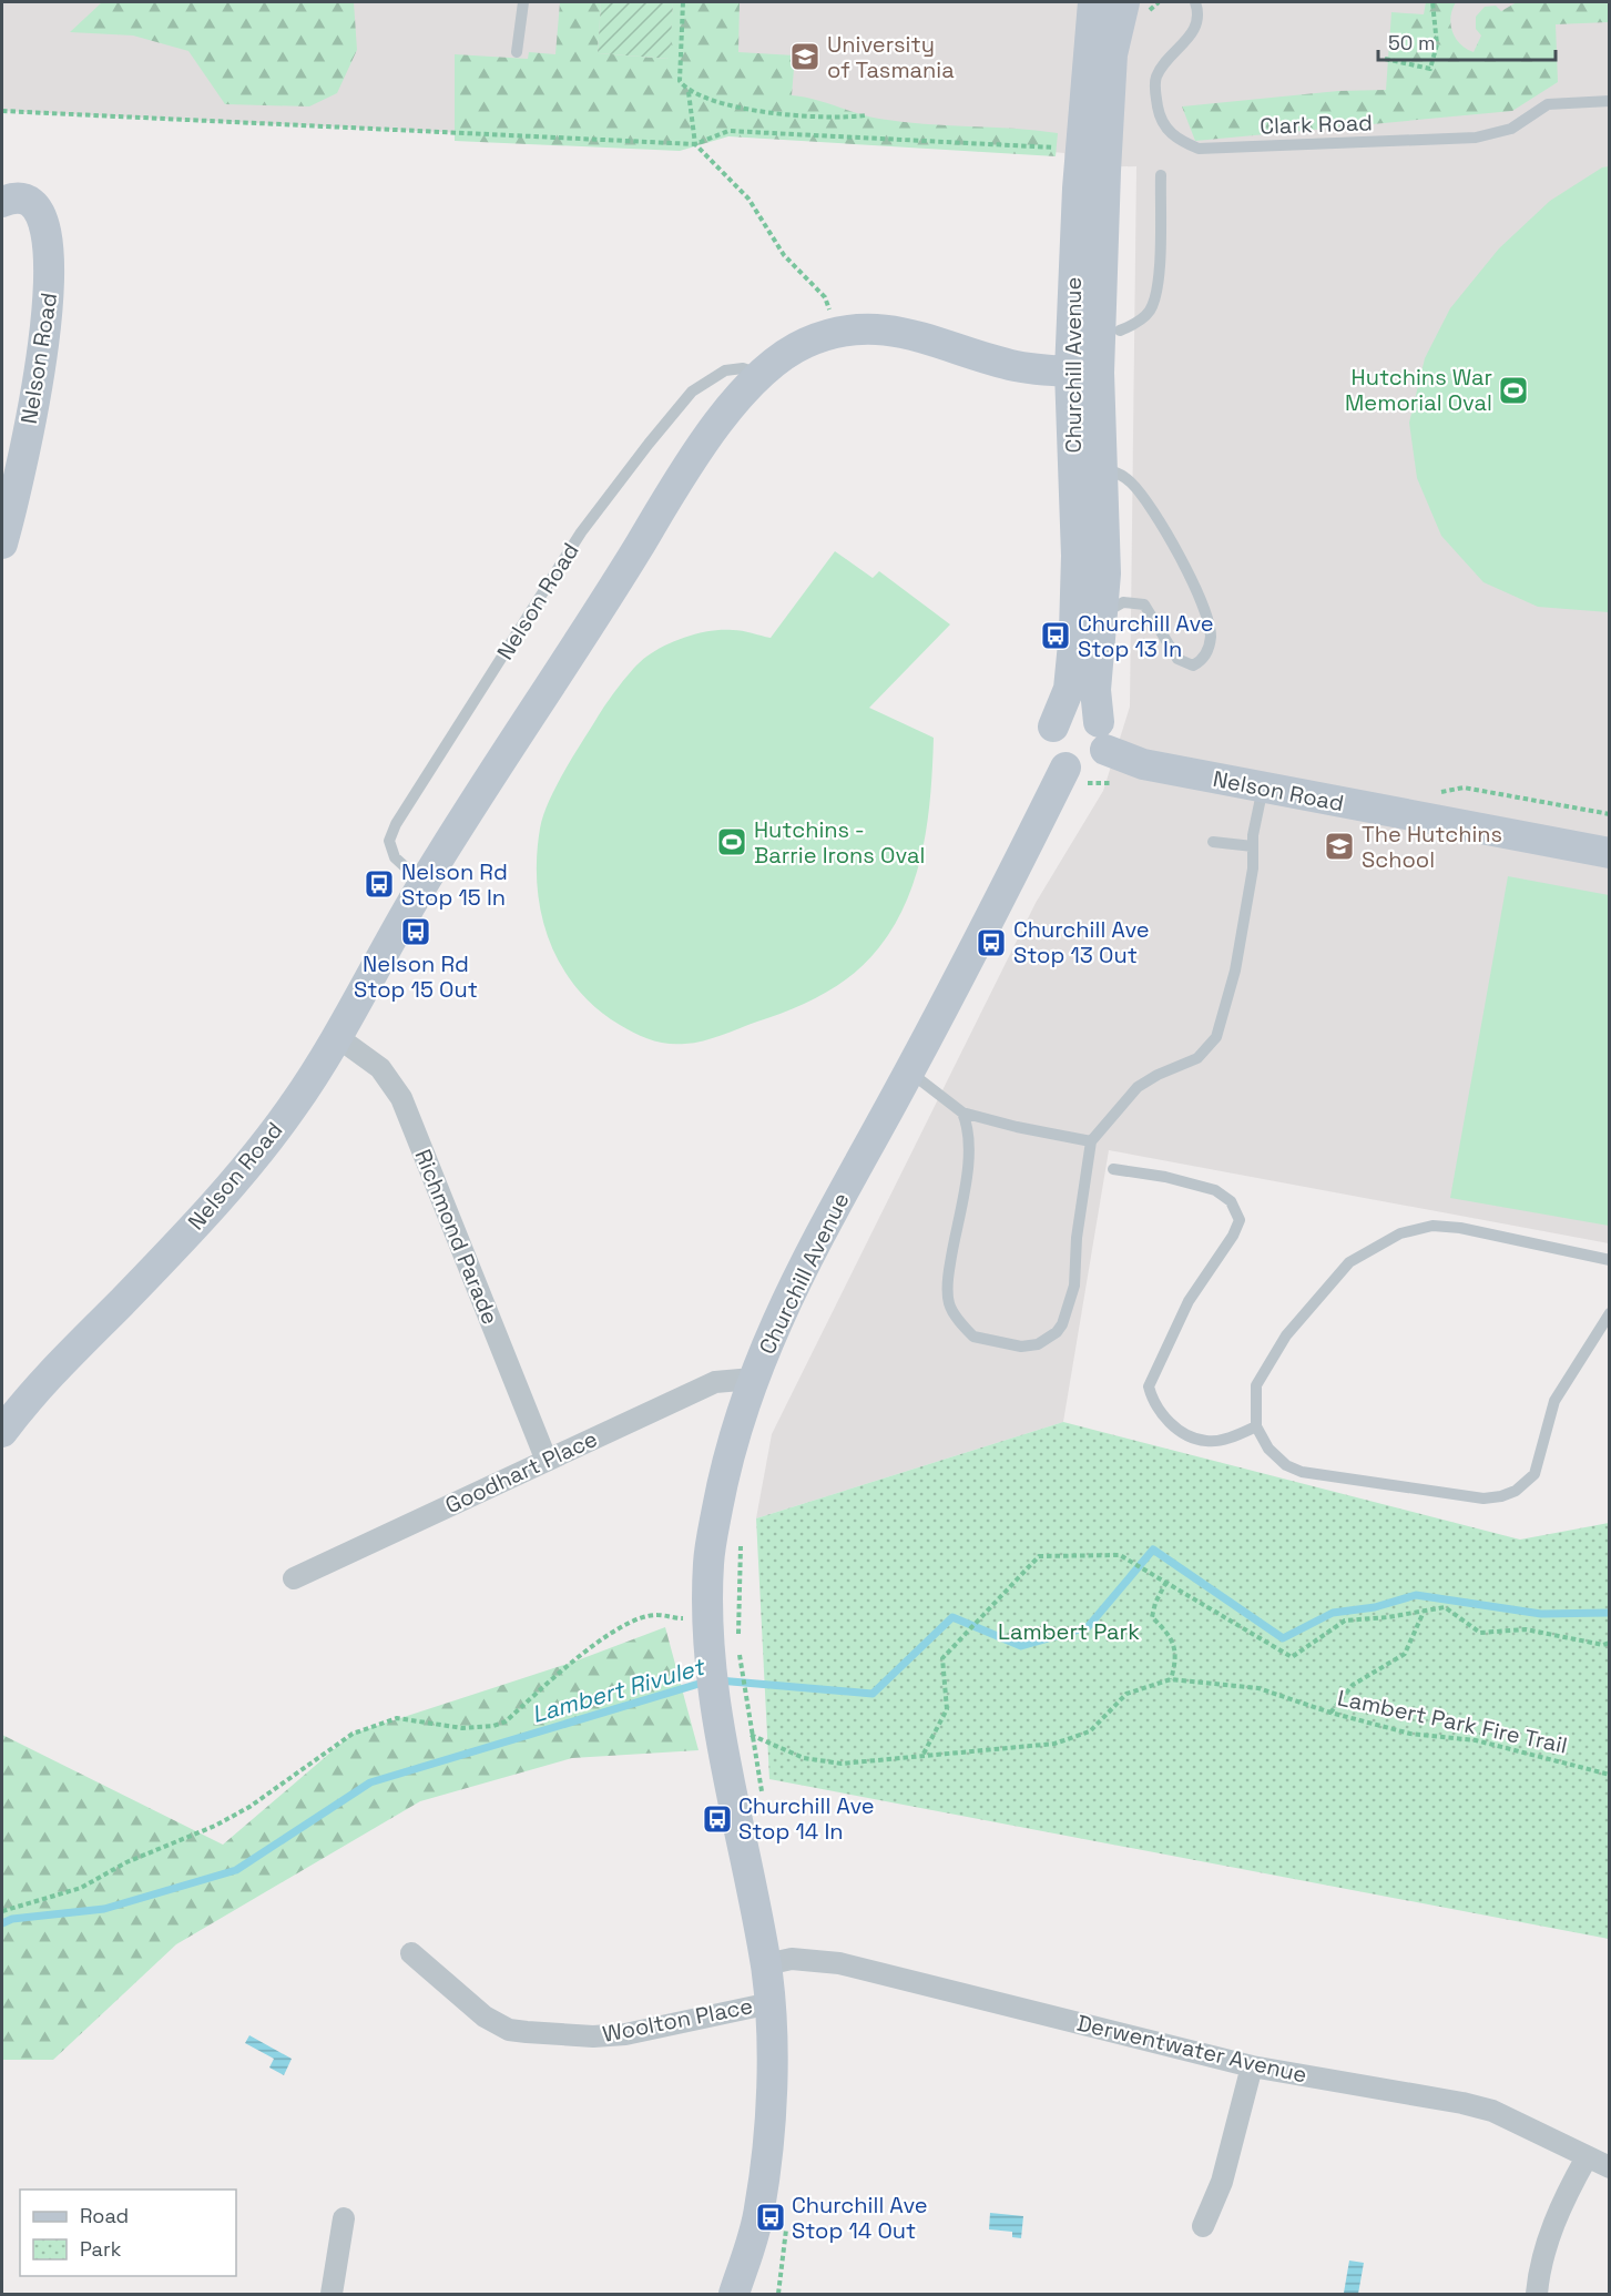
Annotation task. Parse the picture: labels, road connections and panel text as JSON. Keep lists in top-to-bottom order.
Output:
{
  "streets": {
    "street": [
      "Nelson Road",
      "Churchill Avenue",
      "Richmond Parade",
      "Goodhart Place",
      "Woolton Place",
      "Derwentwater Avenue"
    ],
    "lane": ["Clark Road"],
    "path": ["Lambert Park Fire Trail"]
  },
  "crossings": [
    ["Nelson Road", "Churchill Avenue"],
    ["Nelson Road", "Richmond Parade"],
    ["Churchill Avenue", "Goodhart Place"],
    ["Churchill Avenue", "Lambert Park Fire Trail"],
    ["Churchill Avenue", "Woolton Place"],
    ["Churchill Avenue", "Derwentwater Avenue"],
    ["Richmond Parade", "Goodhart Place"]
  ],
  "water": ["Lambert Rivulet"],
  "parks": ["Lambert Park"],
  "places": {
    "school or university": ["University of Tasmania", "The Hutchins School"],
    "sports": ["Hutchins War Memorial Oval", "Hutchins - Barrie Irons Oval"],
    "bus stop": [
      "Churchill Ave Stop 13 In",
      "Nelson Rd Stop 15 In",
      "Nelson Rd Stop 15 Out",
      "Churchill Ave Stop 13 Out",
      "Churchill Ave Stop 14 In",
      "Churchill Ave Stop 14 Out"
    ]
  },
  "legend": ["Road", "Park"],
  "scale_bar": "50 m"
}
